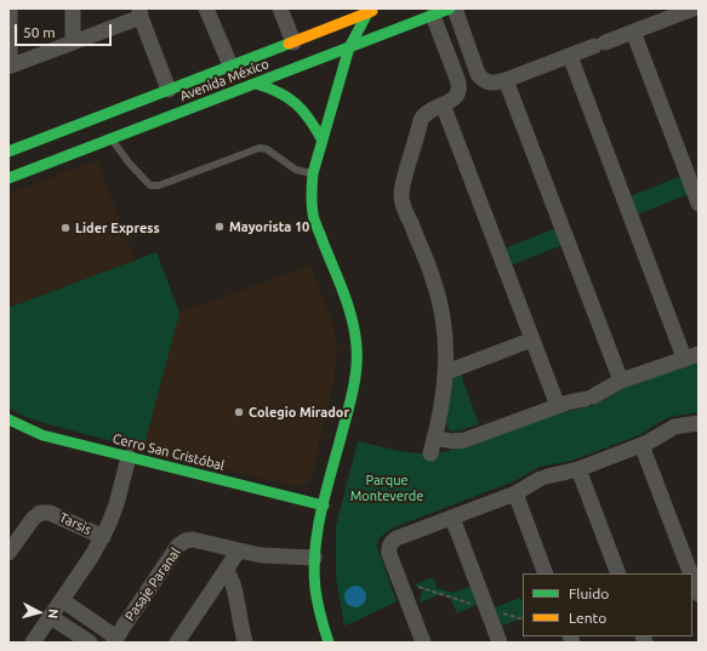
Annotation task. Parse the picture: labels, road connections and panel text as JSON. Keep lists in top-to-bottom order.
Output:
{
  "streets": {
    "street": [
      "Avenida México",
      "Cerro San Cristóbal",
      "Tarsis",
      "Pasaje Paranal"
    ]
  },
  "parks": ["Parque Monteverde"],
  "places": ["Mayorista 10", "Lider Express", "Colegio Mirador"],
  "legend": ["Fluido", "Lento"],
  "scale_bar": "50 m",
  "north": "right"
}
